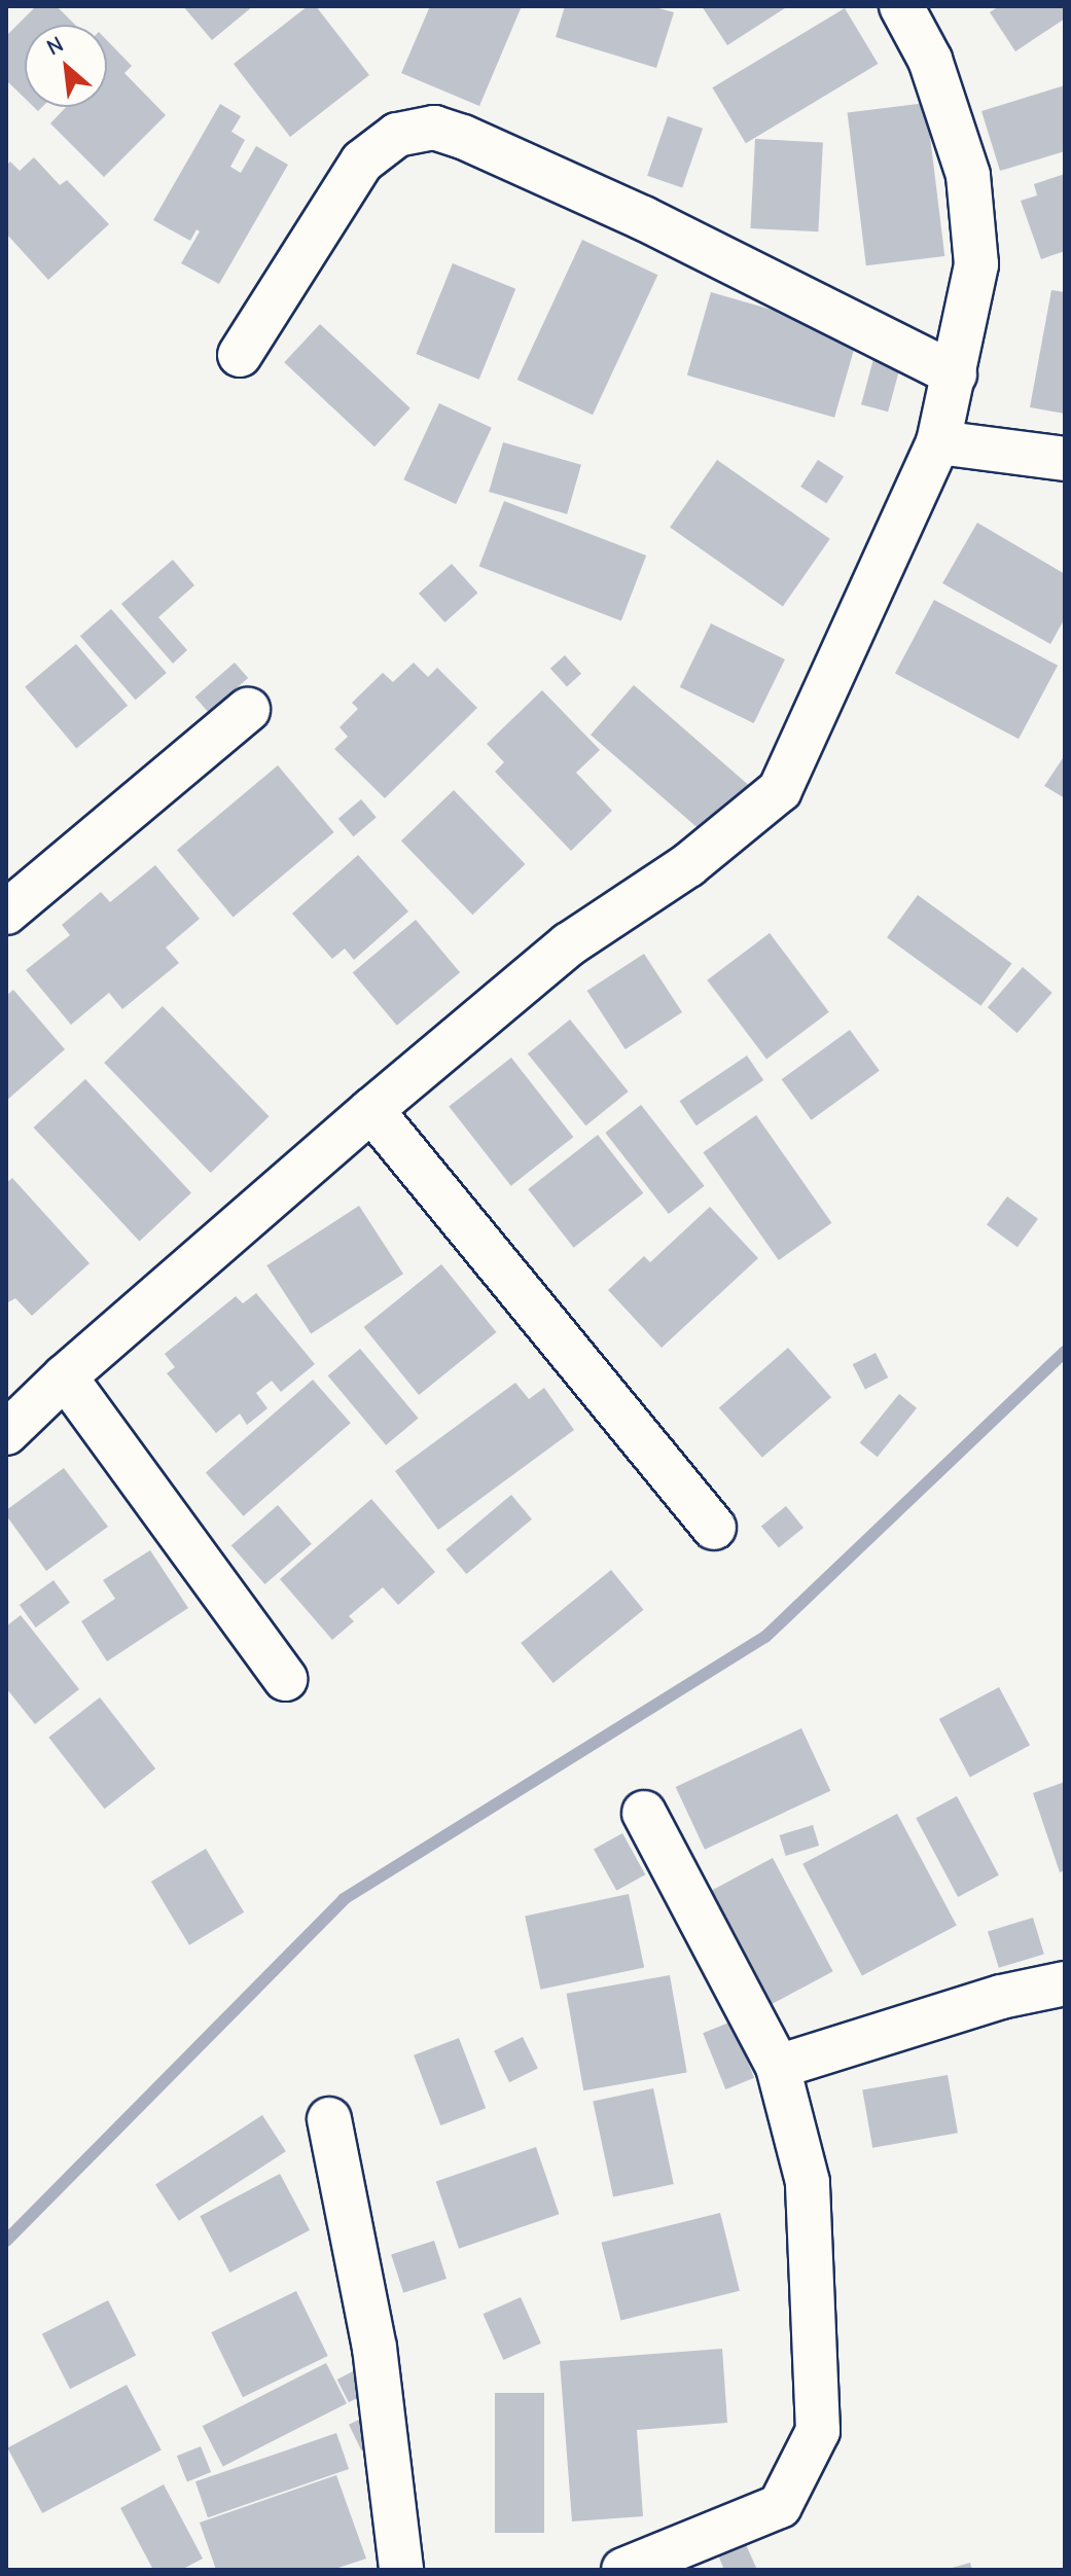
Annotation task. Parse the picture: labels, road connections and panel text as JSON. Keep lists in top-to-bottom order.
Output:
{
  "north": "top left"
}
